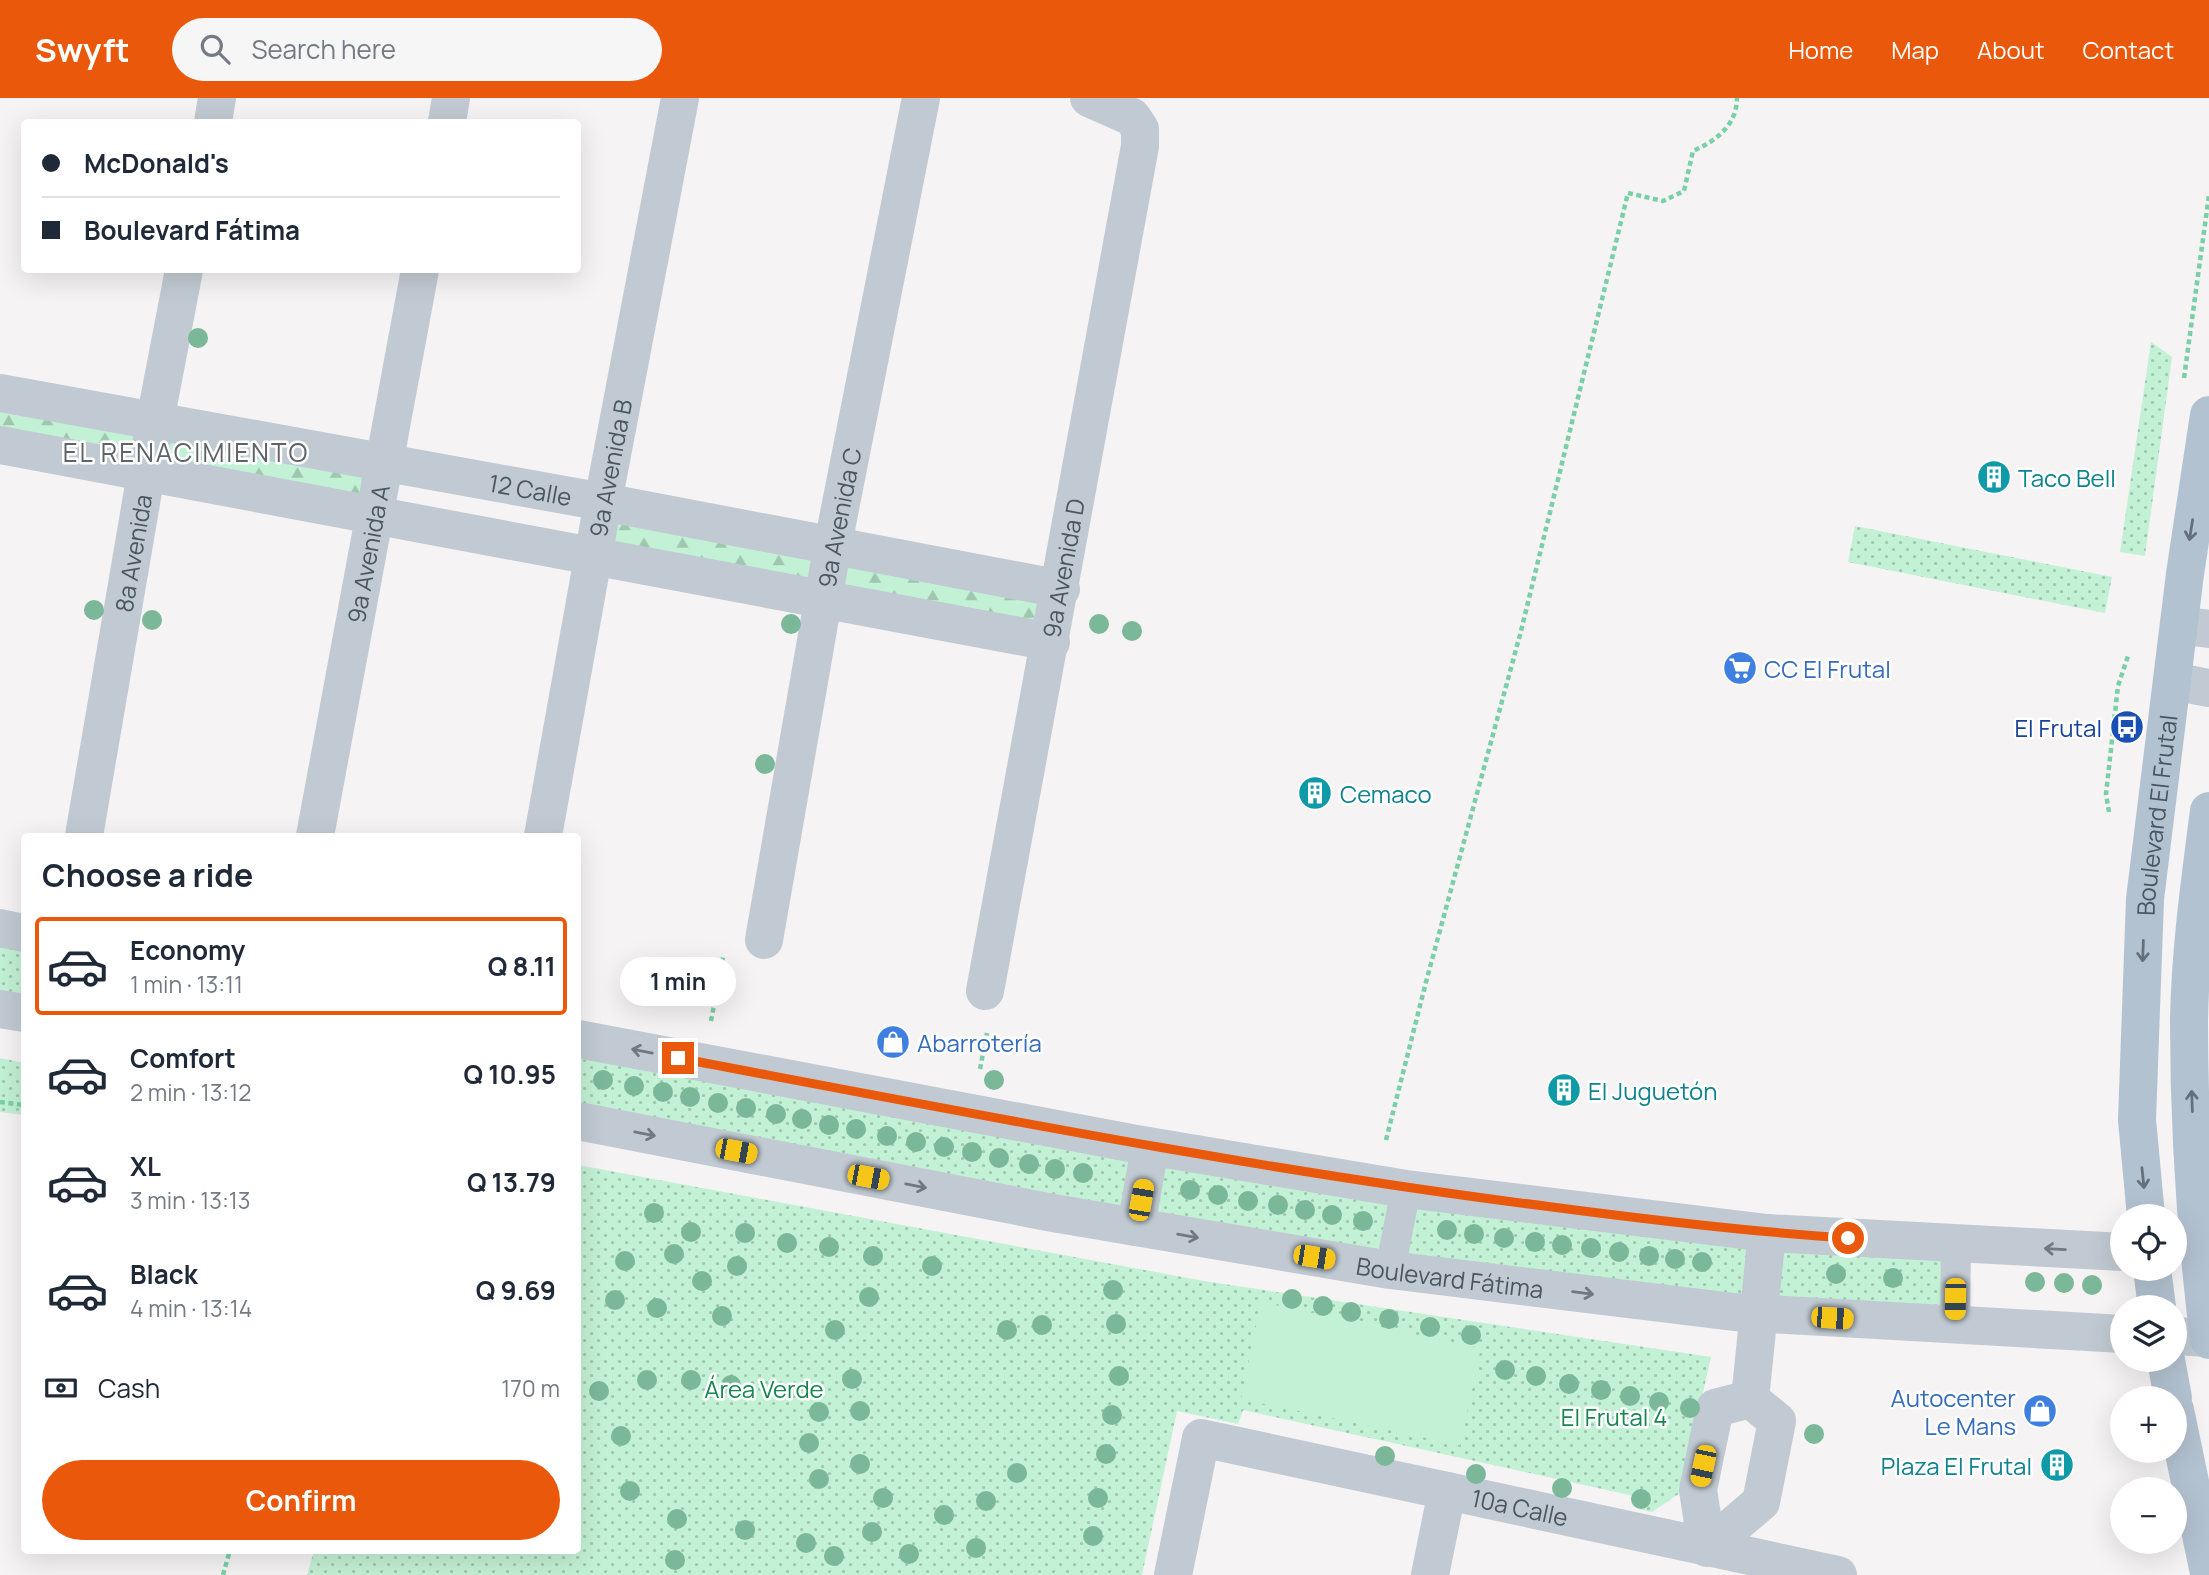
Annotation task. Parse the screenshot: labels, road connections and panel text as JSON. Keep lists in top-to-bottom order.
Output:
{
  "streets": {
    "main road": ["Boulevard El Frutal"],
    "street": [
      "9a Avenida B",
      "12 Calle",
      "9a Avenida C",
      "8a Avenida",
      "9a Avenida A",
      "9a Avenida D",
      "Boulevard Fátima",
      "10a Calle"
    ]
  },
  "crossings": [
    ["9a Avenida B", "12 Calle"],
    ["12 Calle", "9a Avenida C"],
    ["12 Calle", "8a Avenida"],
    ["12 Calle", "9a Avenida A"],
    ["12 Calle", "9a Avenida D"]
  ],
  "districts": ["EL RENACIMIENTO"],
  "parks": ["Área Verde", "El Frutal 4"],
  "places": {
    "building": [
      "Taco Bell",
      "Cemaco",
      "El Juguetón",
      "Plaza El Frutal"
    ],
    "supermarket": ["CC El Frutal"],
    "bus stop": ["El Frutal"],
    "shop": ["Abarrotería", "Autocenter Le Mans"]
  },
  "page": {
    "header": "Swyft",
    "search": "Search here",
    "nav": [
      "Home",
      "Map",
      "About",
      "Contact"
    ],
    "banner": ["McDonald's", "Boulevard Fátima"],
    "heading": "Choose a ride",
    "list": [
      {
        "name": "Economy",
        "note": "1 min · 13:11",
        "value": "Q 8.11"
      },
      {
        "name": "Comfort",
        "note": "2 min · 13:12",
        "value": "Q 10.95"
      },
      {
        "name": "XL",
        "note": "3 min · 13:13",
        "value": "Q 13.79"
      },
      {
        "name": "Black",
        "note": "4 min · 13:14",
        "value": "Q 9.69"
      }
    ],
    "bubble": "1 min",
    "map_buttons": ["+", "−"],
    "pay": ["Cash", "170 m"],
    "buttons": "Confirm"
  }
}
